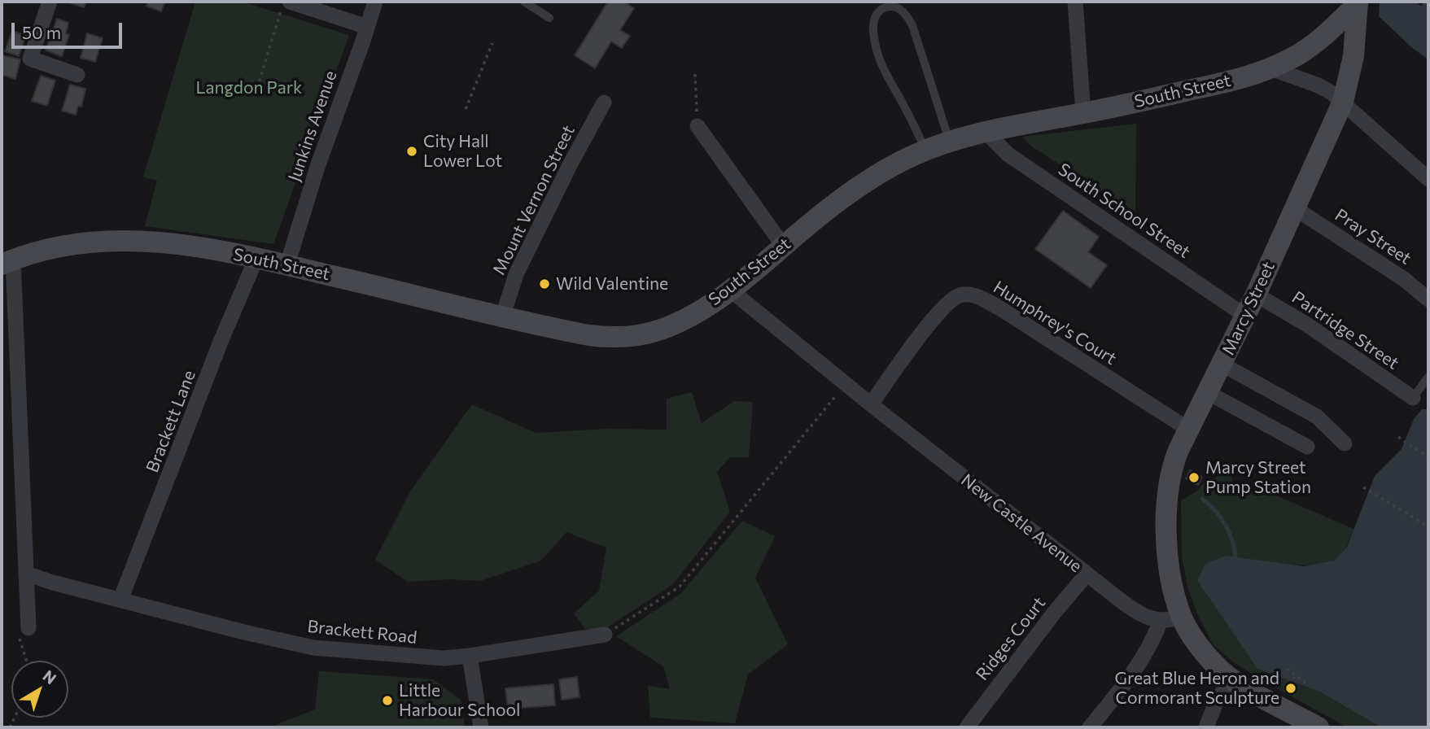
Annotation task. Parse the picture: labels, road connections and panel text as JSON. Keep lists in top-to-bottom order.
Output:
{
  "streets": {
    "street": [
      "South Street",
      "Junkins Avenue",
      "Mount Vernon Street",
      "South School Street",
      "Pray Street",
      "Marcy Street",
      "Humphrey's Court",
      "Partridge Street",
      "Brackett Lane",
      "New Castle Avenue",
      "Brackett Road",
      "Ridges Court"
    ]
  },
  "crossings": [
    ["South Street", "Junkins Avenue"],
    ["South Street", "Mount Vernon Street"],
    ["South Street", "South School Street"],
    ["South Street", "Marcy Street"],
    ["South Street", "Brackett Lane"],
    ["South Street", "New Castle Avenue"],
    ["South School Street", "Marcy Street"],
    ["Pray Street", "Marcy Street"],
    ["Marcy Street", "Humphrey's Court"],
    ["Marcy Street", "Partridge Street"],
    ["Humphrey's Court", "New Castle Avenue"],
    ["Brackett Lane", "Brackett Road"],
    ["New Castle Avenue", "Ridges Court"]
  ],
  "parks": ["Langdon Park"],
  "places": [
    "City Hall Lower Lot",
    "Wild Valentine",
    "Marcy Street Pump Station",
    "Great Blue Heron and Cormorant Sculpture",
    "Little Harbour School"
  ],
  "scale_bar": "50 m",
  "north": "top right"
}
